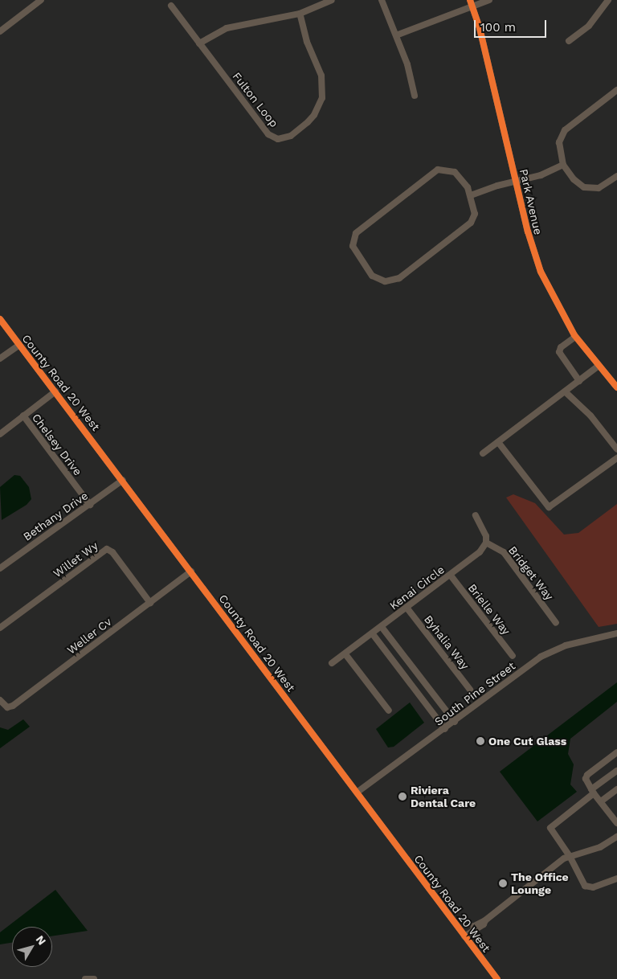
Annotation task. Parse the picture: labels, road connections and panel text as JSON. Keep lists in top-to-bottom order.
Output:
{
  "streets": {
    "street": [
      "Fulton Loop",
      "Park Avenue",
      "County Road 20 West",
      "Chelsey Drive",
      "Bethany Drive",
      "Willet Wy",
      "Bridget Way",
      "Kenai Circle",
      "Brielle Way",
      "Weller Cv",
      "Byhalia Way",
      "South Pine Street"
    ]
  },
  "crossings": [
    ["County Road 20 West", "Bethany Drive"],
    ["County Road 20 West", "Weller Cv"],
    ["County Road 20 West", "South Pine Street"],
    ["Chelsey Drive", "Bethany Drive"],
    ["Willet Wy", "Weller Cv"],
    ["Bridget Way", "Kenai Circle"],
    ["Kenai Circle", "Brielle Way"],
    ["Kenai Circle", "Byhalia Way"]
  ],
  "places": ["One Cut Glass", "Riviera Dental Care", "The Office Lounge"],
  "scale_bar": "100 m",
  "north": "top right"
}
